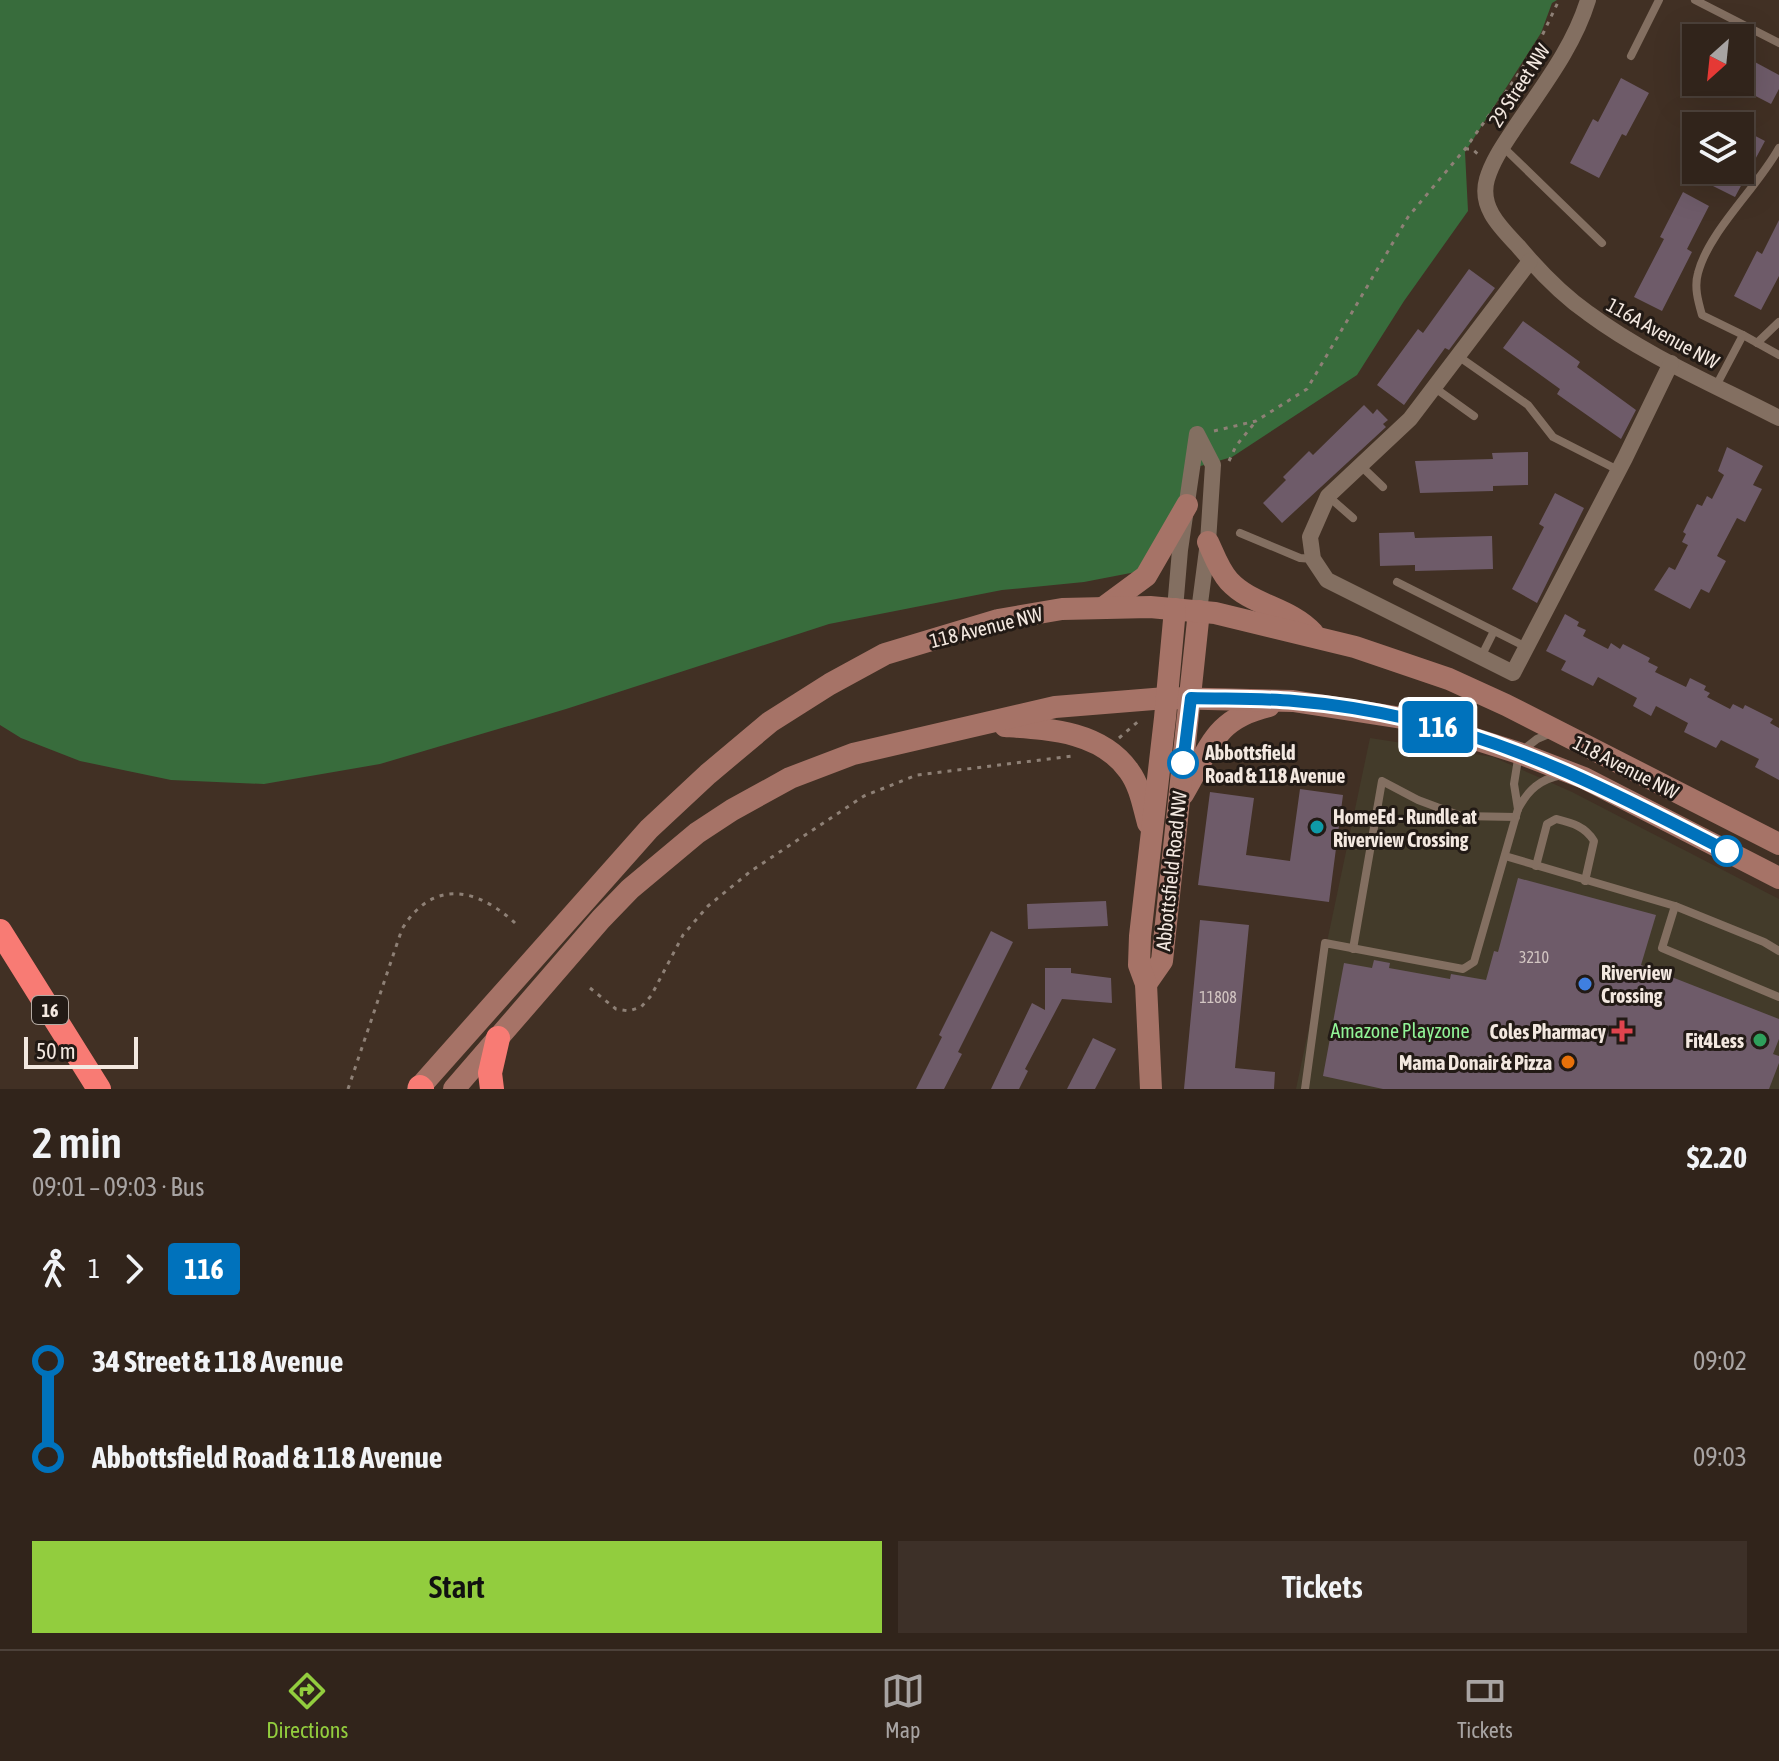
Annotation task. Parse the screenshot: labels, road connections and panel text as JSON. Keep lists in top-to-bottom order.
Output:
{
  "streets": {
    "highway": ["16"],
    "main road": ["118 Avenue NW", "Abbottsfield Road NW"],
    "street": ["29 Street NW", "116A Avenue NW"]
  },
  "crossings": [
    ["29 Street NW", "116A Avenue NW"],
    ["118 Avenue NW", "Abbottsfield Road NW"]
  ],
  "parks": ["Amazone Playzone"],
  "places": {
    "other": [
      "Abbottsfield Road & 118 Avenue",
      "HomeEd - Rundle at Riverview Crossing",
      "Riverview Crossing",
      "Fit4Less",
      "Mama Donair & Pizza"
    ],
    "health": ["Coles Pharmacy"]
  },
  "lines": ["bus line 116"],
  "house_numbers": ["3210", "11808"],
  "scale_bar": "50 m",
  "north": "bottom left",
  "page": {
    "on_map": "116",
    "scale": "50 m",
    "heading": ["2 min", "09:01 – 09:03 · Bus", "$2.20"],
    "legs": ["1", "116"],
    "list": [
      {
        "name": "34 Street & 118 Avenue",
        "value": "09:02"
      },
      {
        "name": "Abbottsfield Road & 118 Avenue",
        "value": "09:03"
      }
    ],
    "buttons": ["Start", "Tickets"],
    "tabs": ["Directions", "Map", "Tickets"]
  }
}
